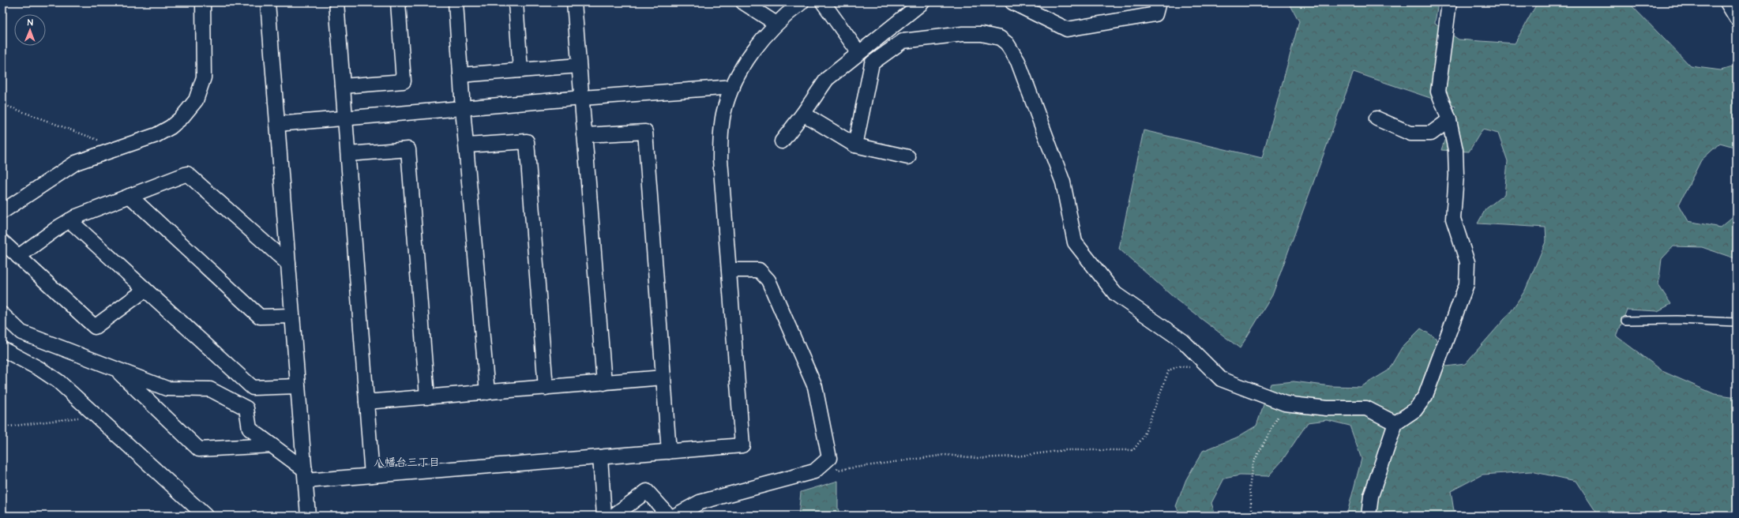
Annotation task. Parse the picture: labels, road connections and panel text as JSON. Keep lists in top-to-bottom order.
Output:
{
  "districts": ["八幡台三丁目"],
  "north": "top"
}
